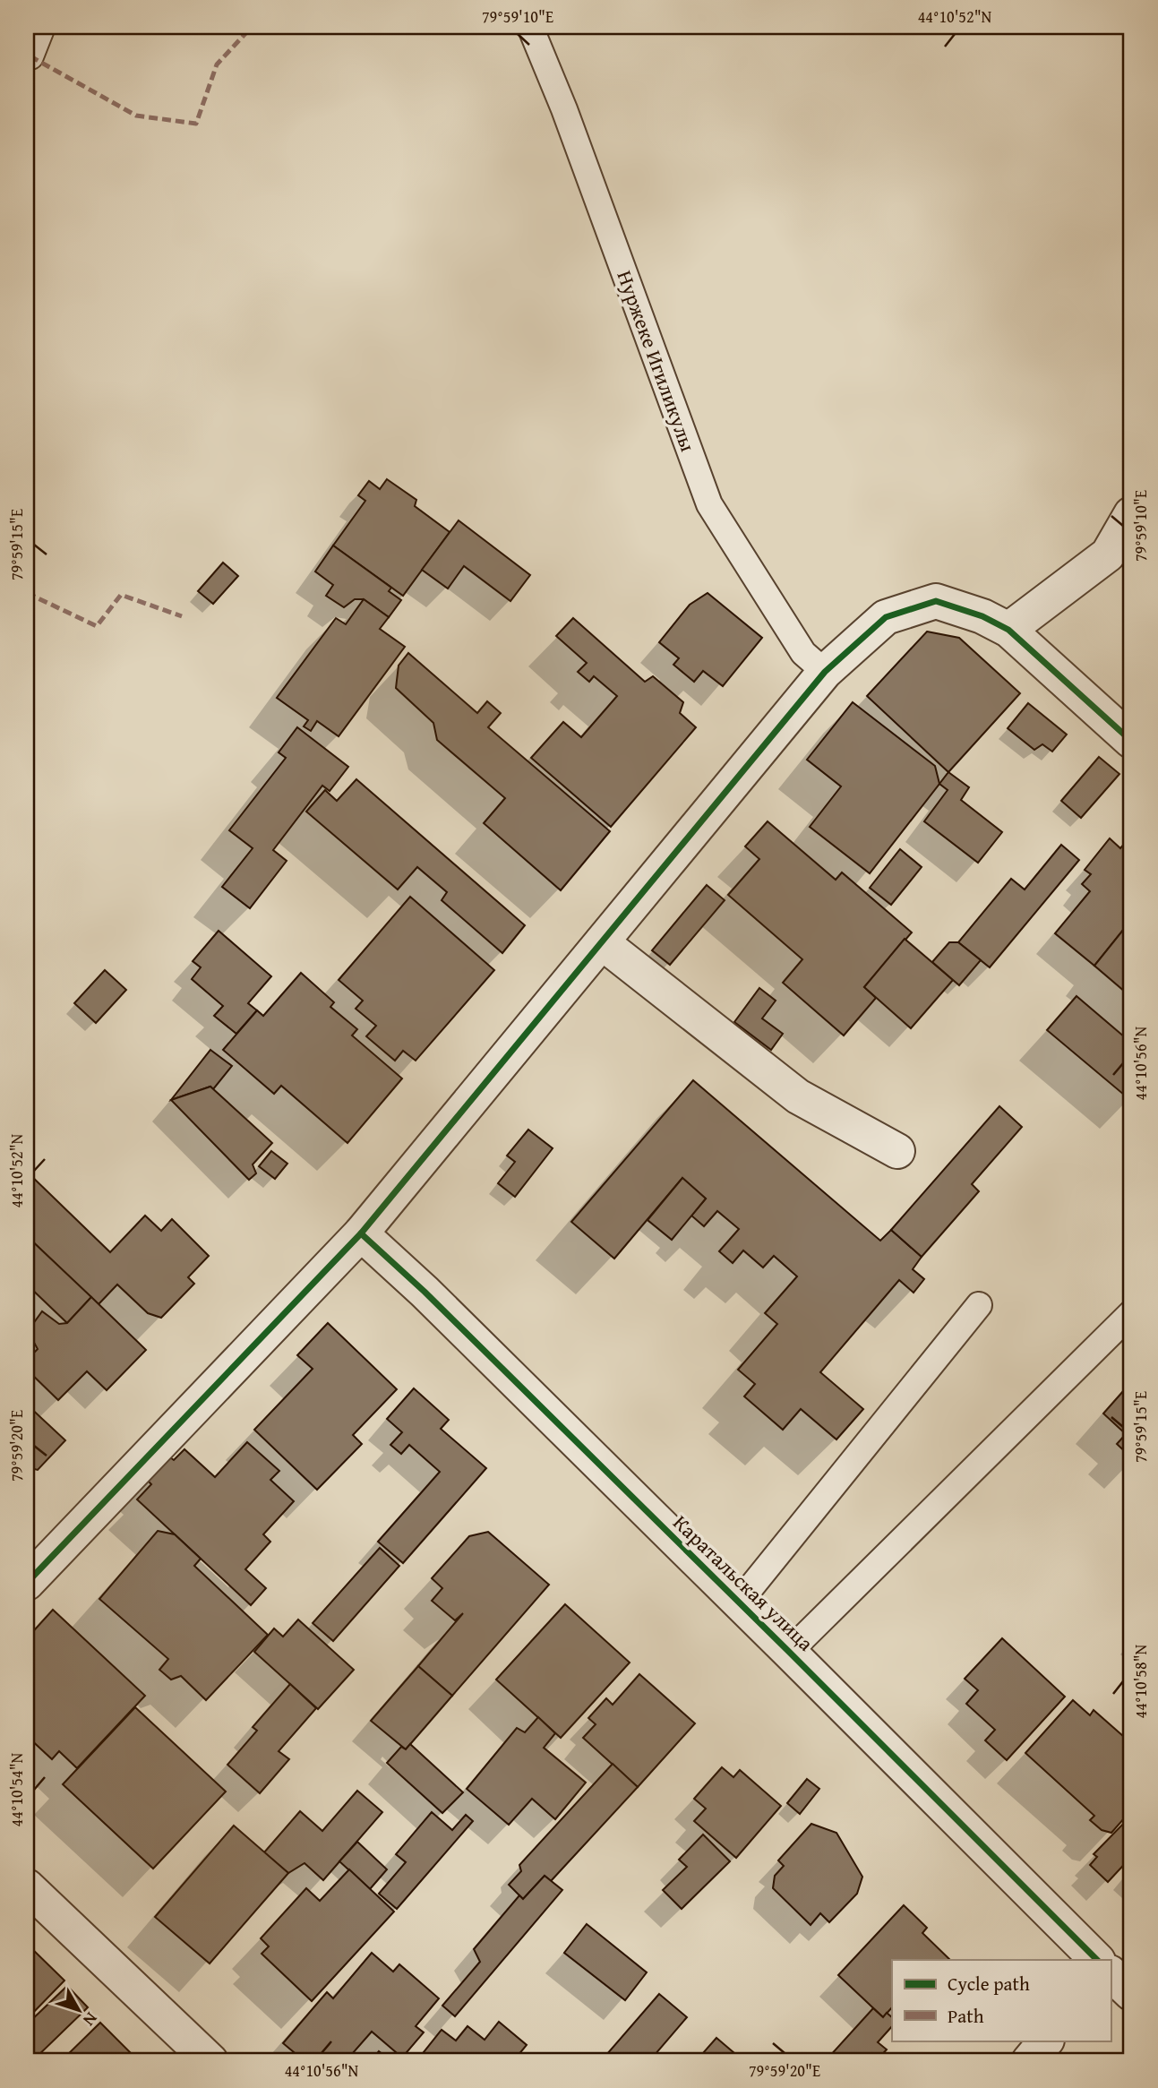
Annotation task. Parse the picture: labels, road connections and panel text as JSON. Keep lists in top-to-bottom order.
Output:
{
  "streets": {
    "street": ["Каратальская улица"],
    "lane": ["Нуржеке Игиликулы"]
  },
  "legend": ["Cycle path", "Path"],
  "north": "bottom right",
  "coordinates": [
    "79°59'10\"E",
    "44°10'52\"N",
    "79°59'15\"E",
    "44°10'56\"N",
    "79°59'20\"E",
    "44°10'58\"N",
    "44°10'54\"N"
  ]
}
